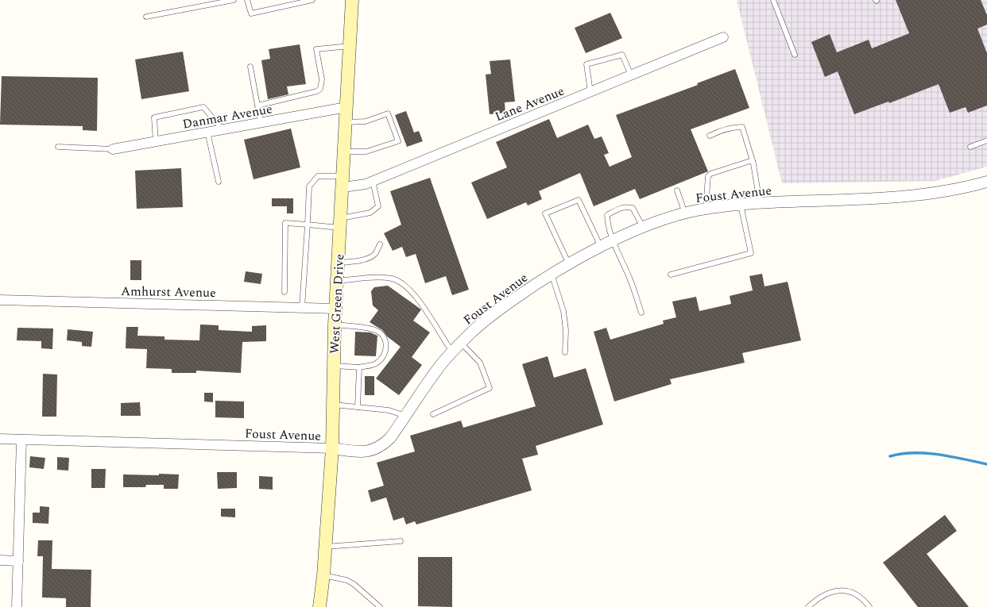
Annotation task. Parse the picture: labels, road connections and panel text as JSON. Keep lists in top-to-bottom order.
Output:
{
  "streets": {
    "main road": ["West Green Drive"],
    "street": [
      "Lane Avenue",
      "Danmar Avenue",
      "Foust Avenue",
      "Amhurst Avenue"
    ]
  },
  "crossings": [
    ["Lane Avenue", "West Green Drive"],
    ["Danmar Avenue", "West Green Drive"],
    ["Foust Avenue", "West Green Drive"],
    ["Amhurst Avenue", "West Green Drive"]
  ]
}
